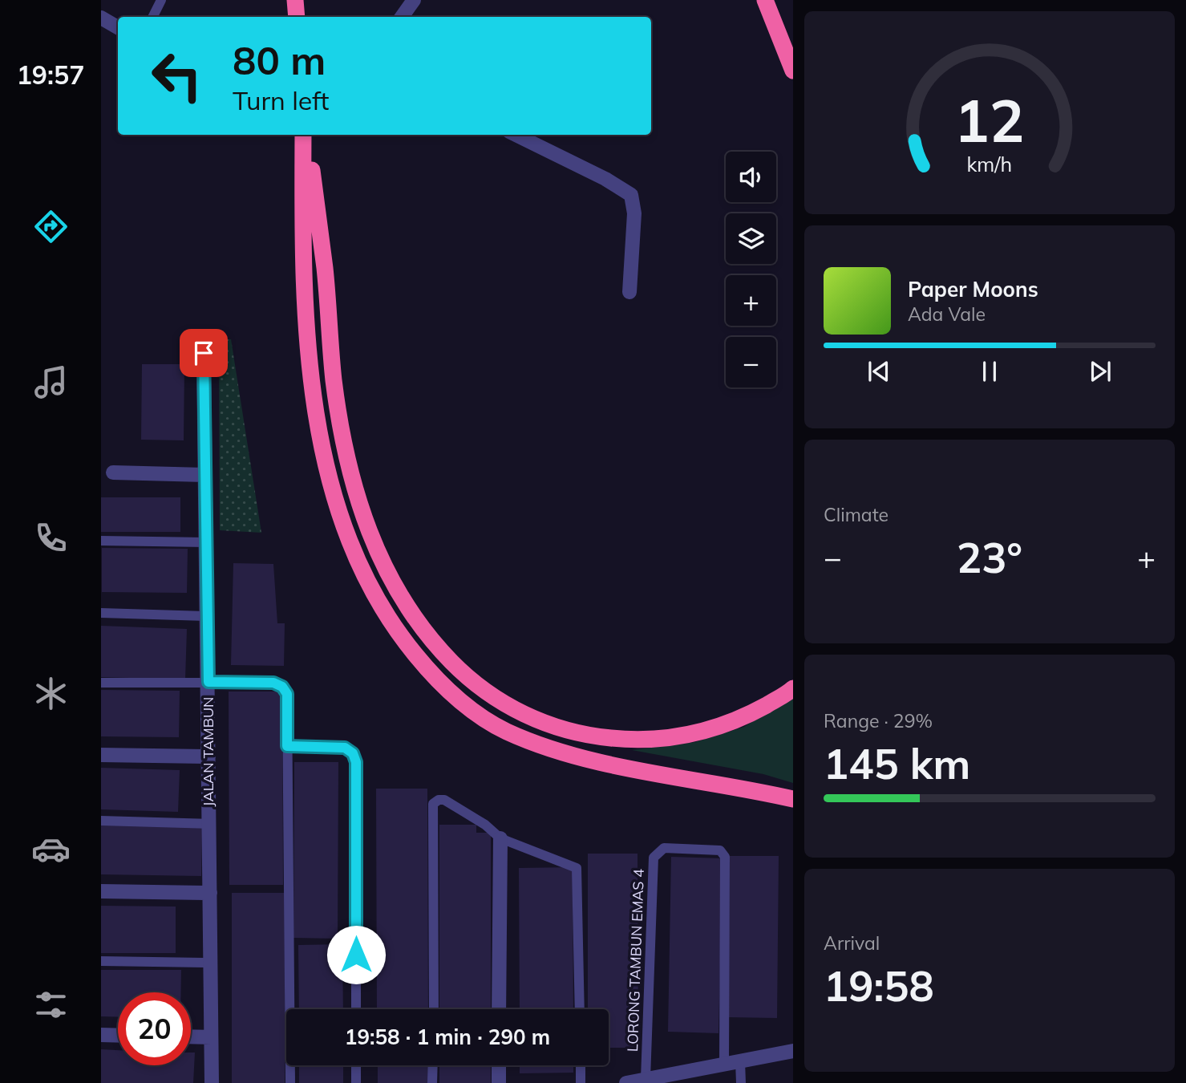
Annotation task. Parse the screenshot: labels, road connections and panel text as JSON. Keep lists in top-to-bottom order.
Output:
{
  "streets": {
    "street": ["JALAN TAMBUN"],
    "lane": ["LORONG TAMBUN EMAS 4"]
  },
  "page": {
    "tabs": "19:57",
    "turn": ["80 m", "Turn left"],
    "map_buttons": ["+", "−"],
    "song": ["Paper Moons", "Ada Vale"],
    "tile": [
      "Climate",
      ["Range · 29%", "145 km"],
      ["Arrival", "19:58"]
    ],
    "heat": ["−", "23°", "+"],
    "limit": "20",
    "trip": "19:58 · 1 min · 290 m",
    "gauge": ["12", "km/h"]
  }
}
